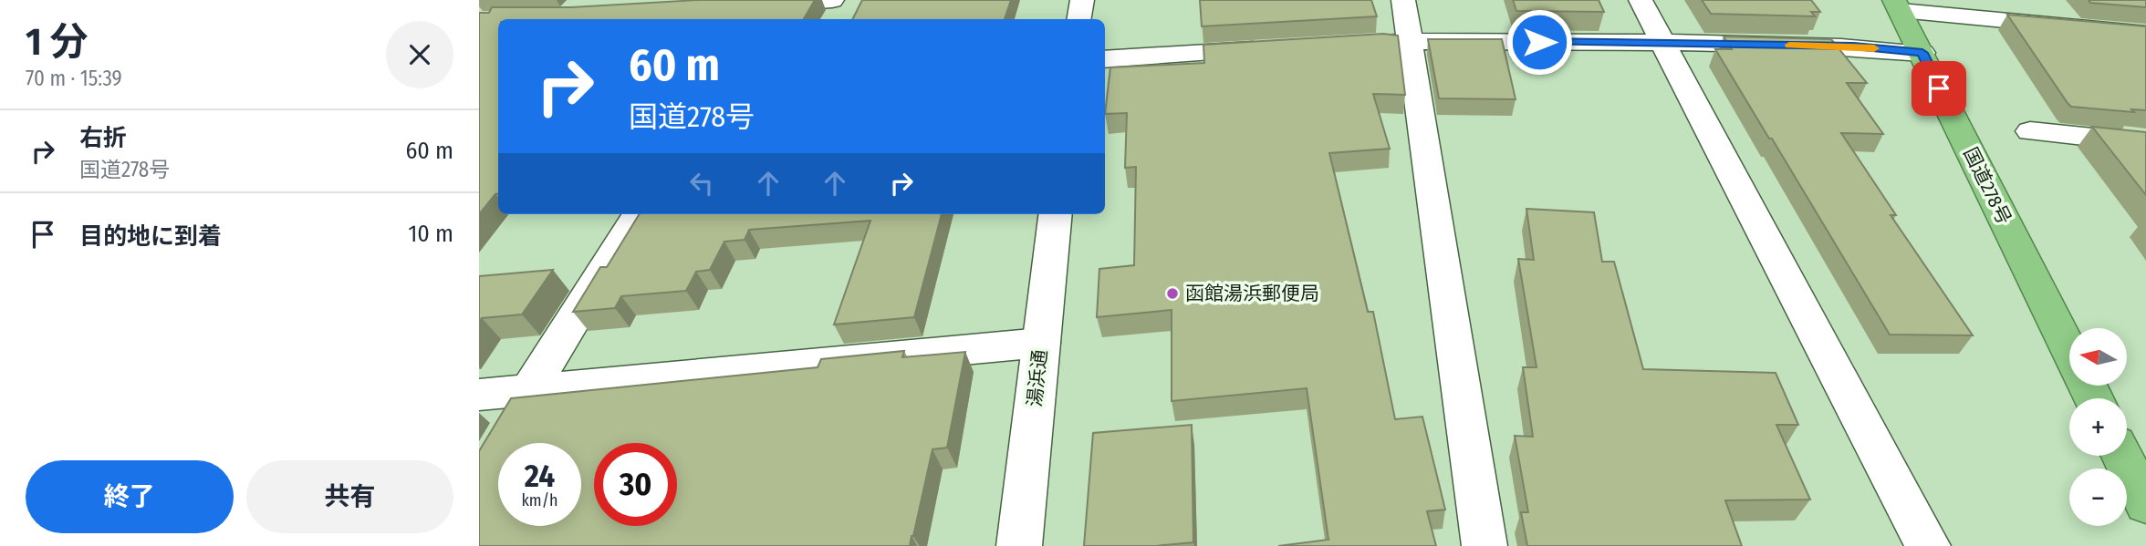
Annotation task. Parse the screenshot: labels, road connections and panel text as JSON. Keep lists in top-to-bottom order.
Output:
{
  "streets": {
    "highway": ["国道278号"],
    "street": ["湯浜通"]
  },
  "places": ["函館湯浜郵便局"],
  "north": "left",
  "page": {
    "heading": ["1 分", "70 m · 15:39"],
    "turn": ["60 m", "国道278号"],
    "list": [
      {
        "name": "右折",
        "note": "国道278号",
        "value": "60 m"
      },
      {
        "name": "目的地に到着",
        "value": "10 m"
      }
    ],
    "map_buttons": ["+", "−"],
    "speed": "24 km/h",
    "limit": "30",
    "buttons": ["終了", "共有"]
  }
}
